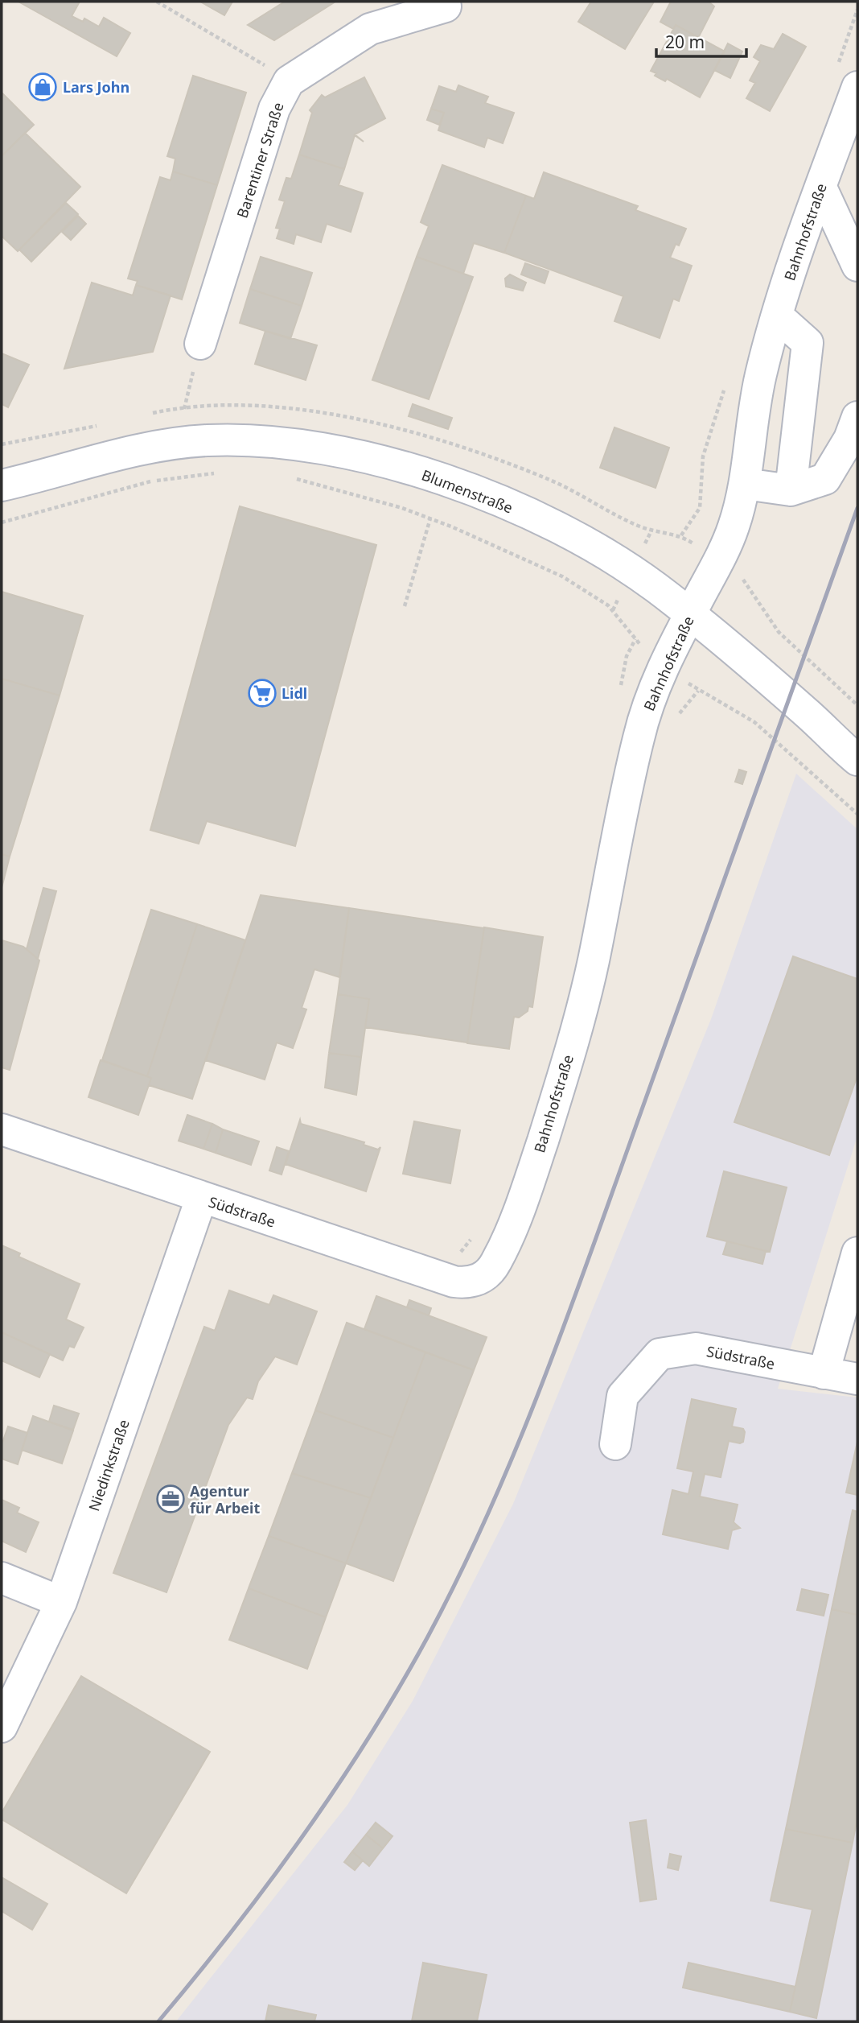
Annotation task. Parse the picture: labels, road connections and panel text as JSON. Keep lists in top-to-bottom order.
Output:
{
  "streets": {
    "street": [
      "Barentiner Straße",
      "Bahnhofstraße",
      "Blumenstraße",
      "Südstraße",
      "Niedinkstraße"
    ]
  },
  "crossings": [
    ["Bahnhofstraße", "Blumenstraße"],
    ["Bahnhofstraße", "Südstraße"],
    ["Südstraße", "Niedinkstraße"]
  ],
  "places": {
    "shop": ["Lars John"],
    "supermarket": ["Lidl"],
    "office": ["Agentur für Arbeit"]
  },
  "scale_bar": "20 m"
}
